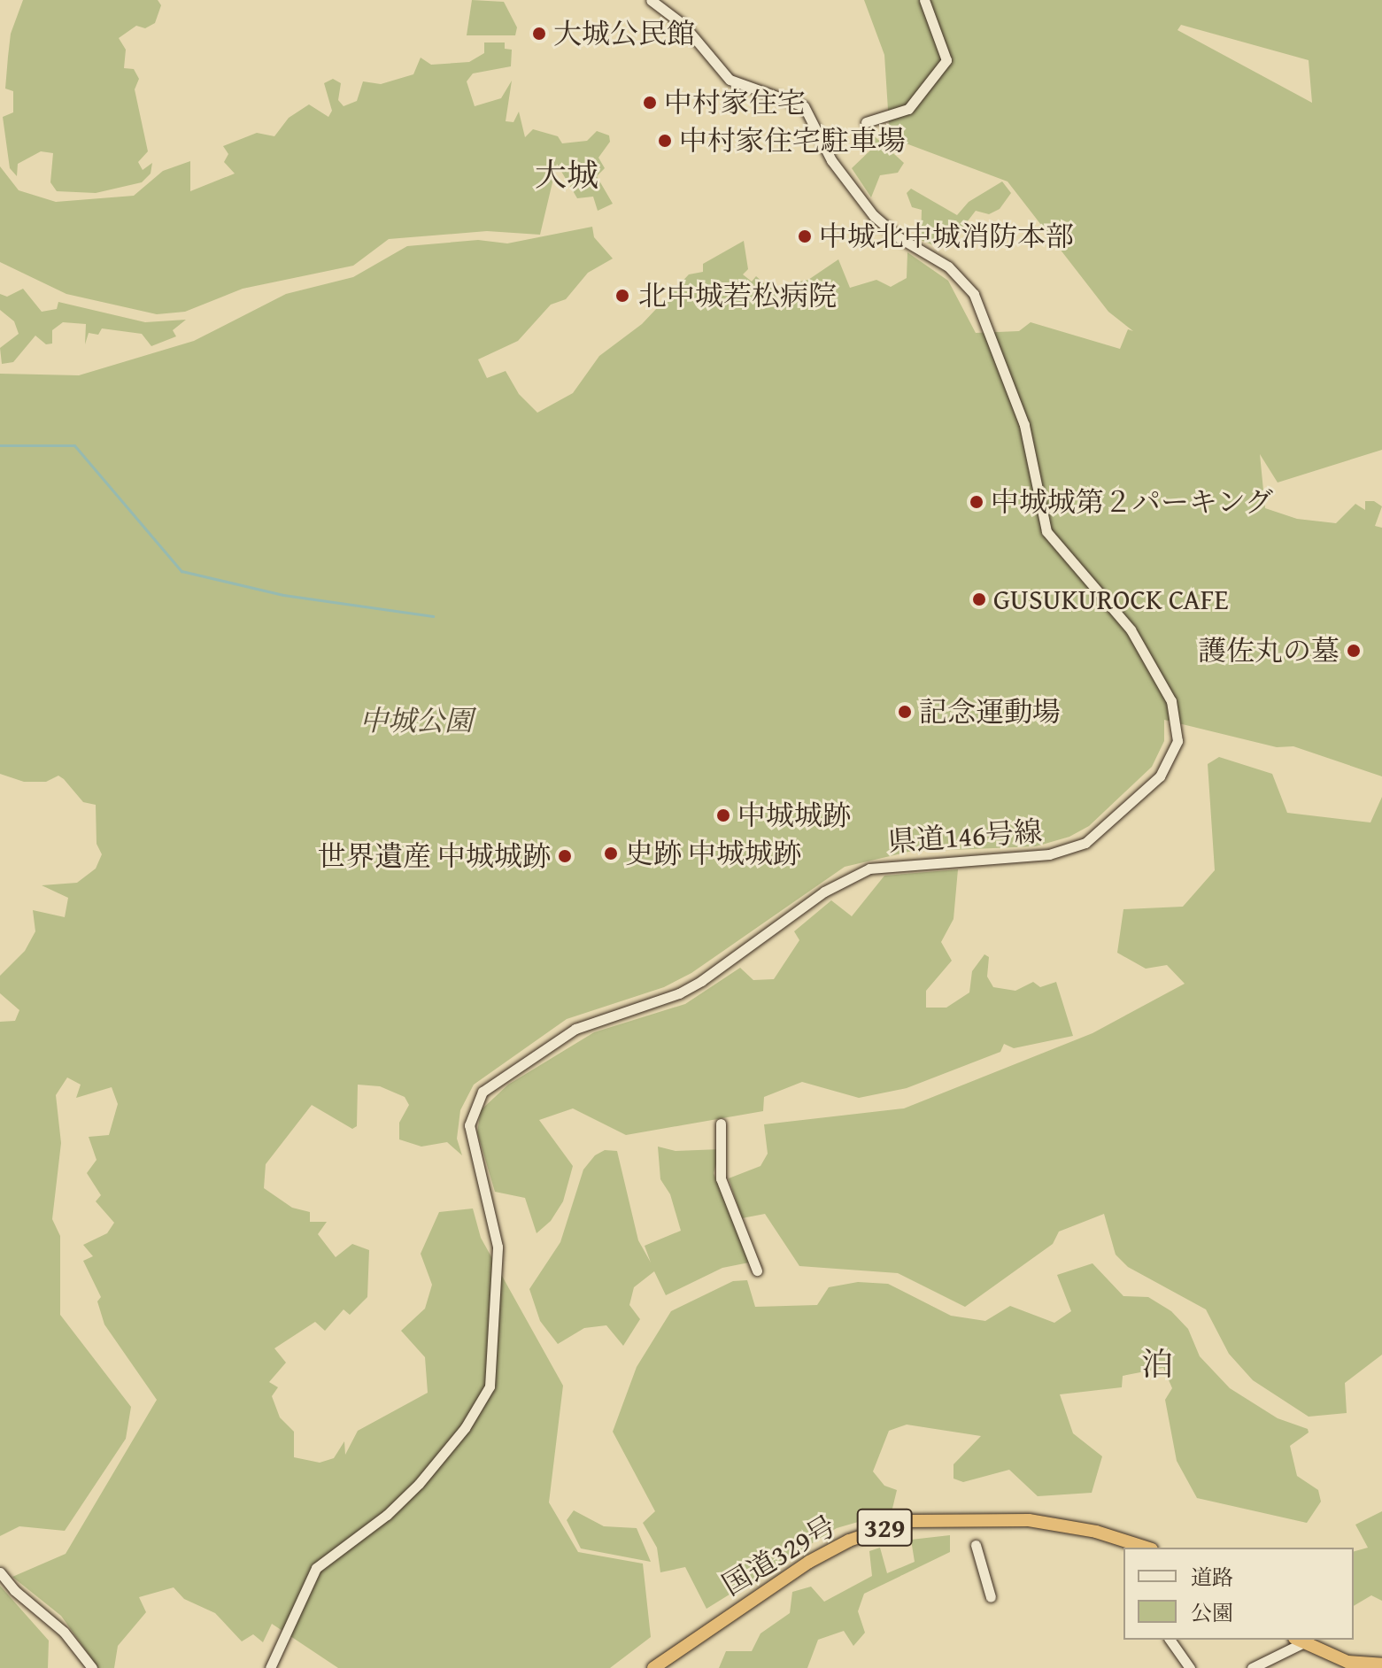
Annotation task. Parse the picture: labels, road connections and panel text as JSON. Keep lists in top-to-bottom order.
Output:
{
  "streets": {
    "highway": ["329", "国道329号"],
    "main road": ["県道146号線"]
  },
  "districts": ["大城", "泊"],
  "parks": ["中城公園"],
  "places": [
    "大城公民館",
    "中村家住宅",
    "中村家住宅駐車場",
    "中城北中城消防本部",
    "北中城若松病院",
    "中城城第２パーキング",
    "GUSUKUROCK CAFE",
    "護佐丸の墓",
    "記念運動場",
    "中城城跡",
    "史跡 中城城跡",
    "世界遺産 中城城跡"
  ],
  "legend": ["道路", "公園"]
}
